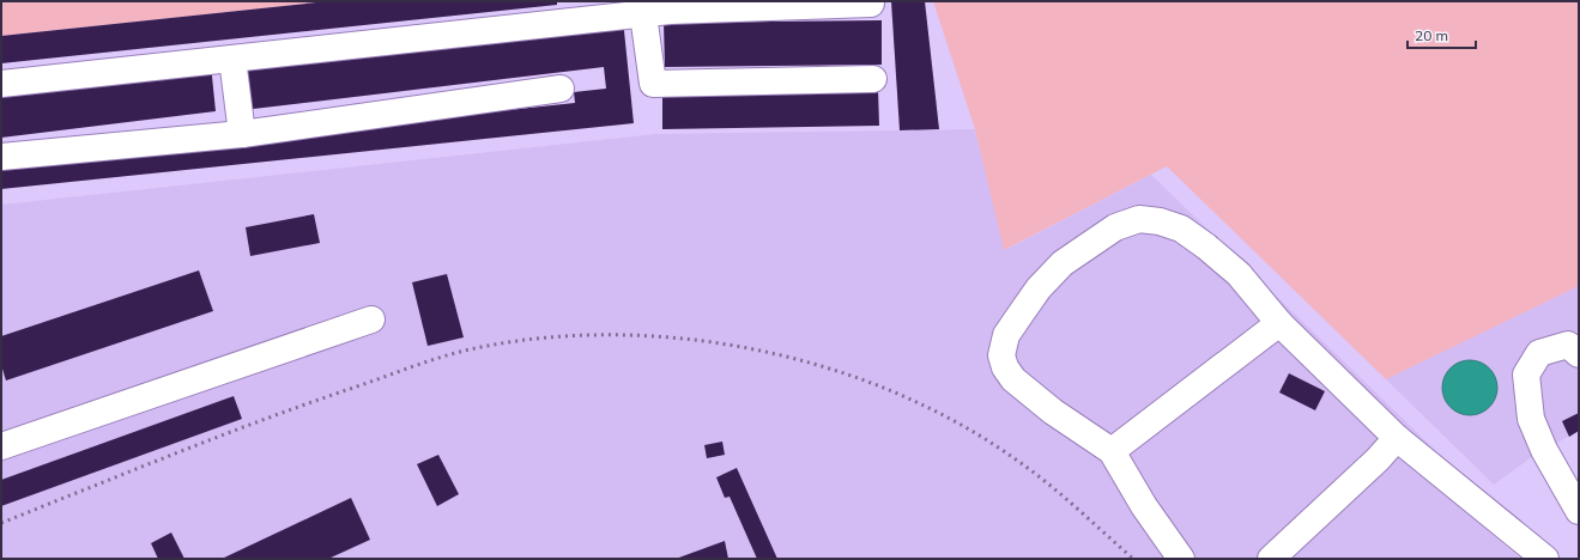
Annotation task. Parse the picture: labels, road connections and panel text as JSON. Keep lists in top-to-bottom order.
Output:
{
  "scale_bar": "20 m"
}
